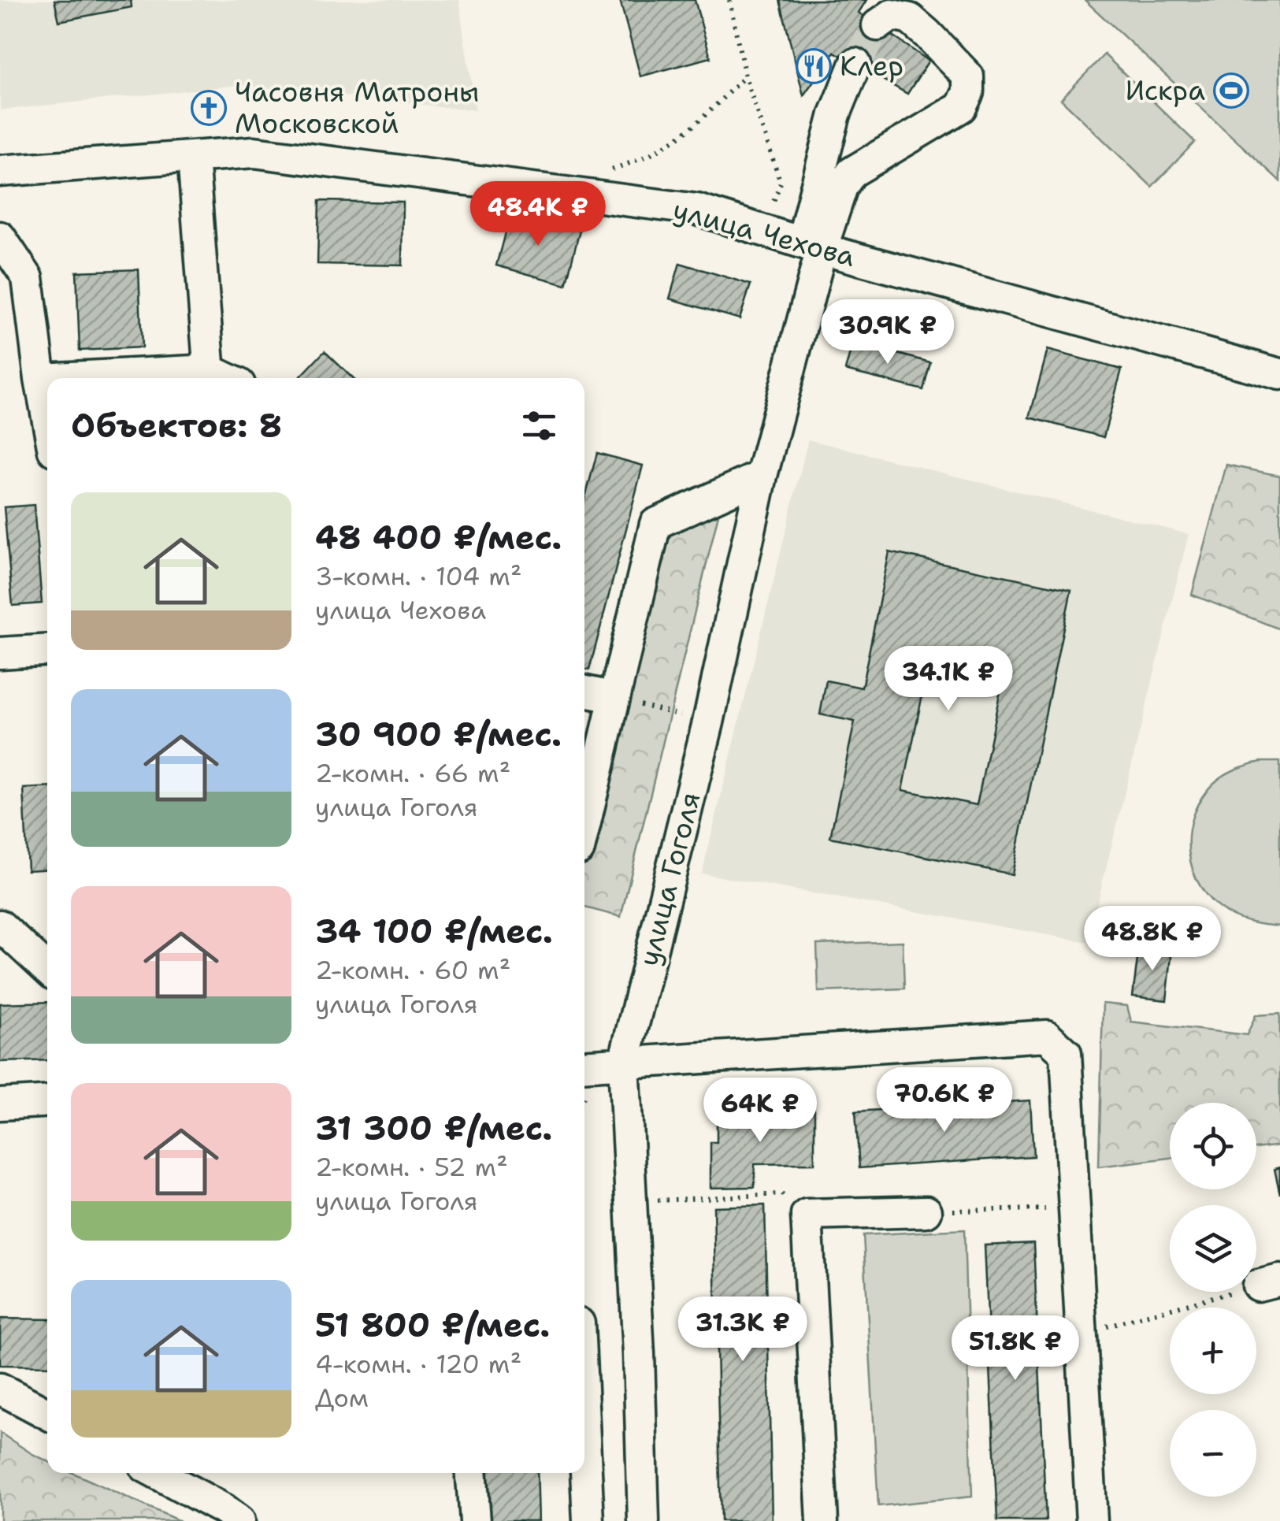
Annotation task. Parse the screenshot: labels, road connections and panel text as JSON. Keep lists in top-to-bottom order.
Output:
{
  "streets": {
    "street": ["улица Чехова", "улица Гоголя"]
  },
  "crossings": [
    ["улица Чехова", "улица Гоголя"]
  ],
  "places": {
    "restaurant": ["Клер"],
    "sports": ["Искра"],
    "church": ["Часовня Матроны Московской"]
  },
  "page": {
    "price": [
      "48.4K ₽",
      "30.9K ₽",
      "34.1K ₽",
      "48.8K ₽",
      "70.6K ₽",
      "64K ₽",
      "31.3K ₽",
      "51.8K ₽"
    ],
    "heading": "Объектов: 8",
    "list": [
      {
        "name": "48 400 ₽/мес.",
        "note": "3-комн. · 104 m² · улица Чехова"
      },
      {
        "name": "30 900 ₽/мес.",
        "note": "2-комн. · 66 m² · улица Гоголя"
      },
      {
        "name": "34 100 ₽/мес.",
        "note": "2-комн. · 60 m² · улица Гоголя"
      },
      {
        "name": "31 300 ₽/мес.",
        "note": "2-комн. · 52 m² · улица Гоголя"
      },
      {
        "name": "51 800 ₽/мес.",
        "note": "4-комн. · 120 m² · Дом"
      }
    ],
    "map_buttons": ["+", "−"]
  }
}
